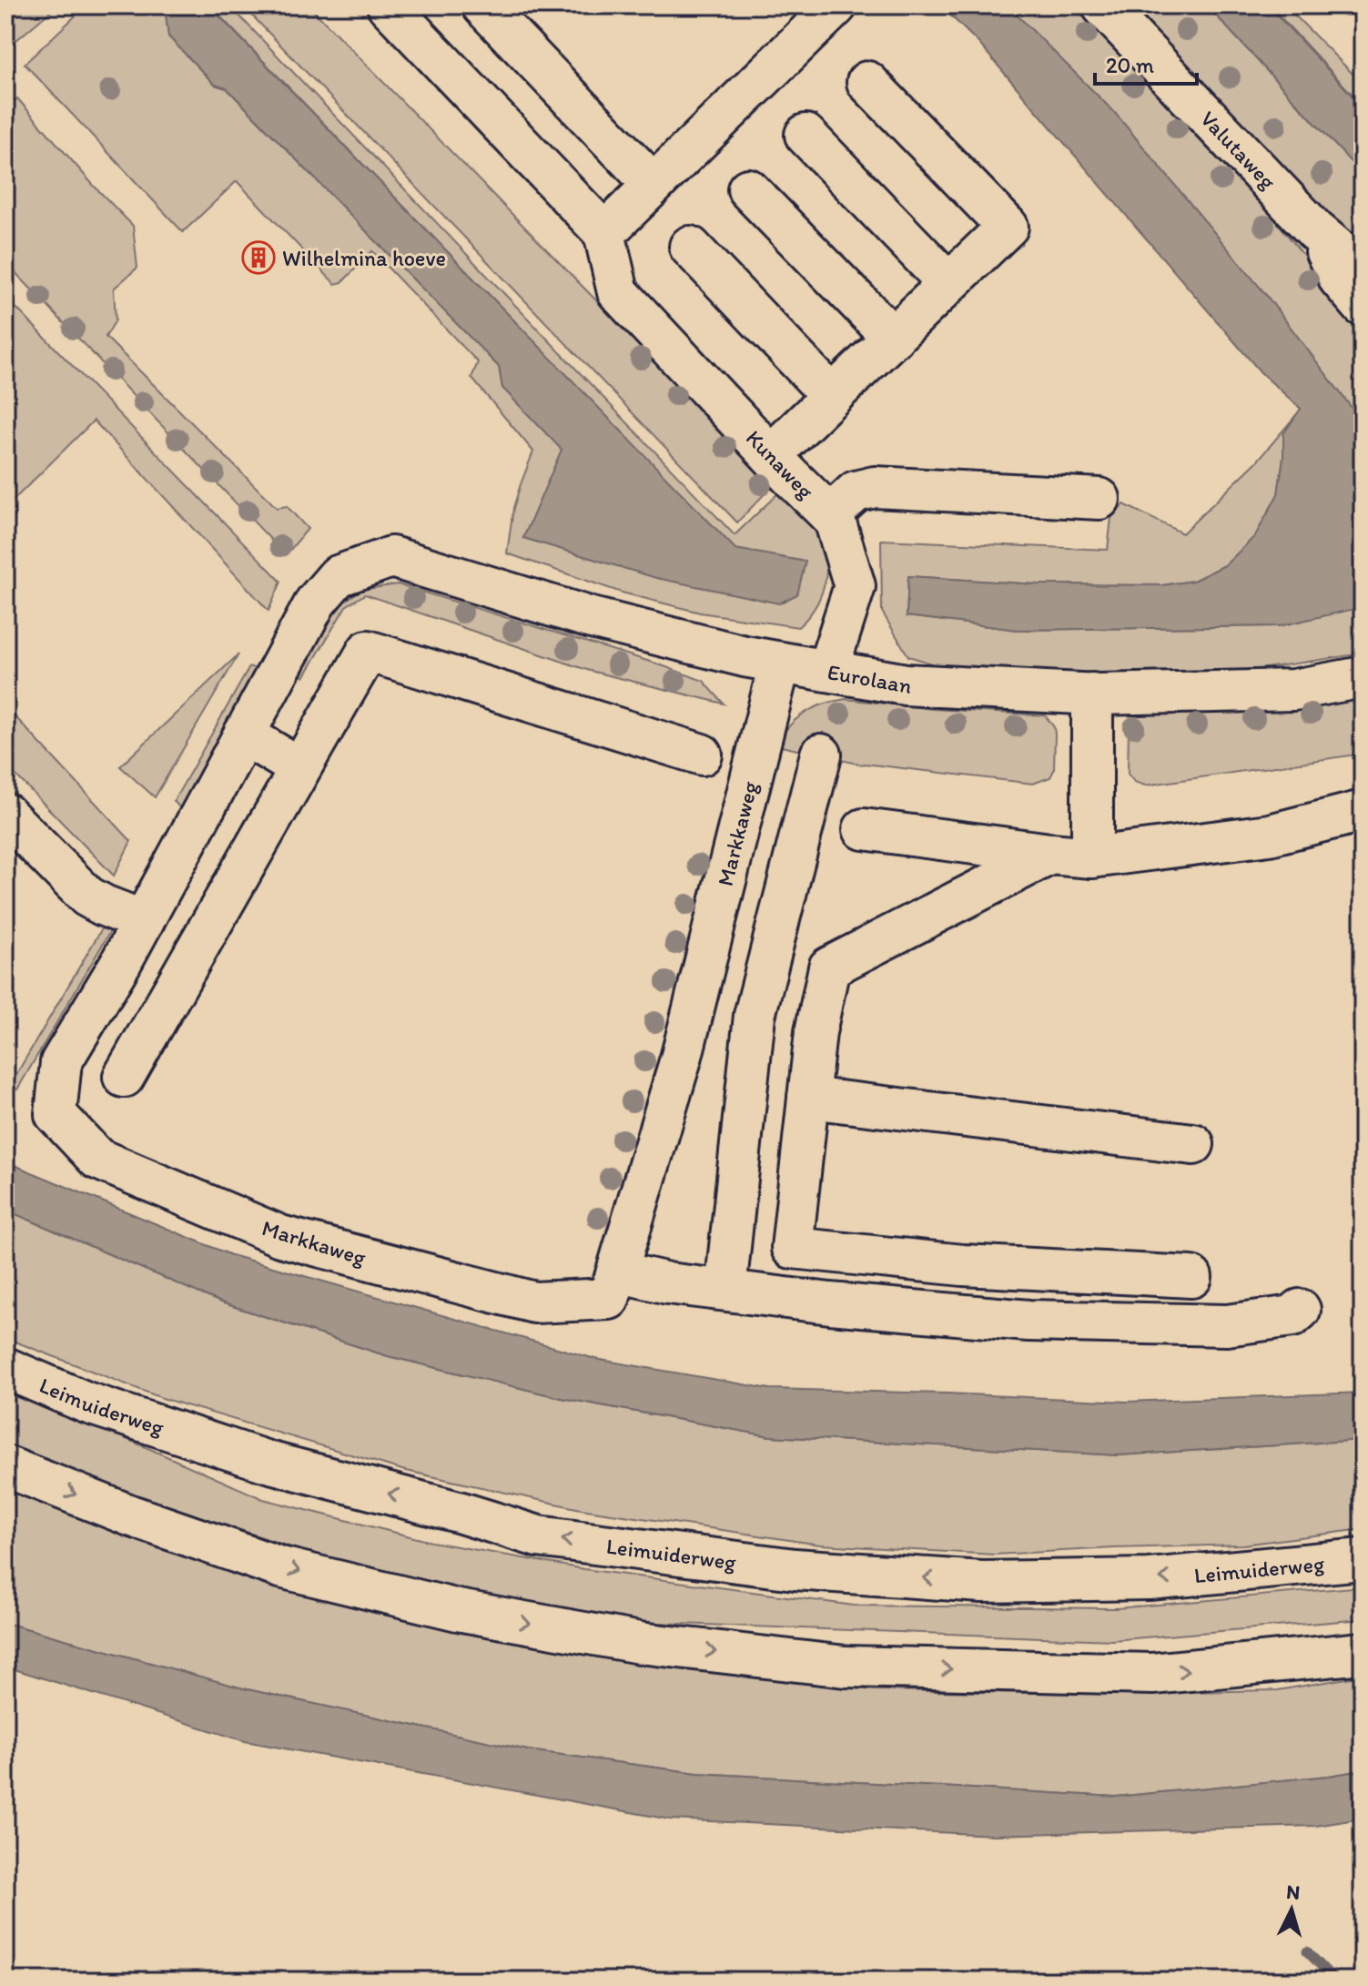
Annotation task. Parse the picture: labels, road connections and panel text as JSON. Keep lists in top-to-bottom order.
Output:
{
  "streets": {
    "street": [
      "Valutaweg",
      "Kunaweg",
      "Eurolaan",
      "Markkaweg",
      "Leimuiderweg"
    ]
  },
  "crossings": [
    ["Kunaweg", "Eurolaan"],
    ["Eurolaan", "Markkaweg"]
  ],
  "places": {
    "building": ["Wilhelmina hoeve"]
  },
  "scale_bar": "20 m",
  "north": "top"
}
